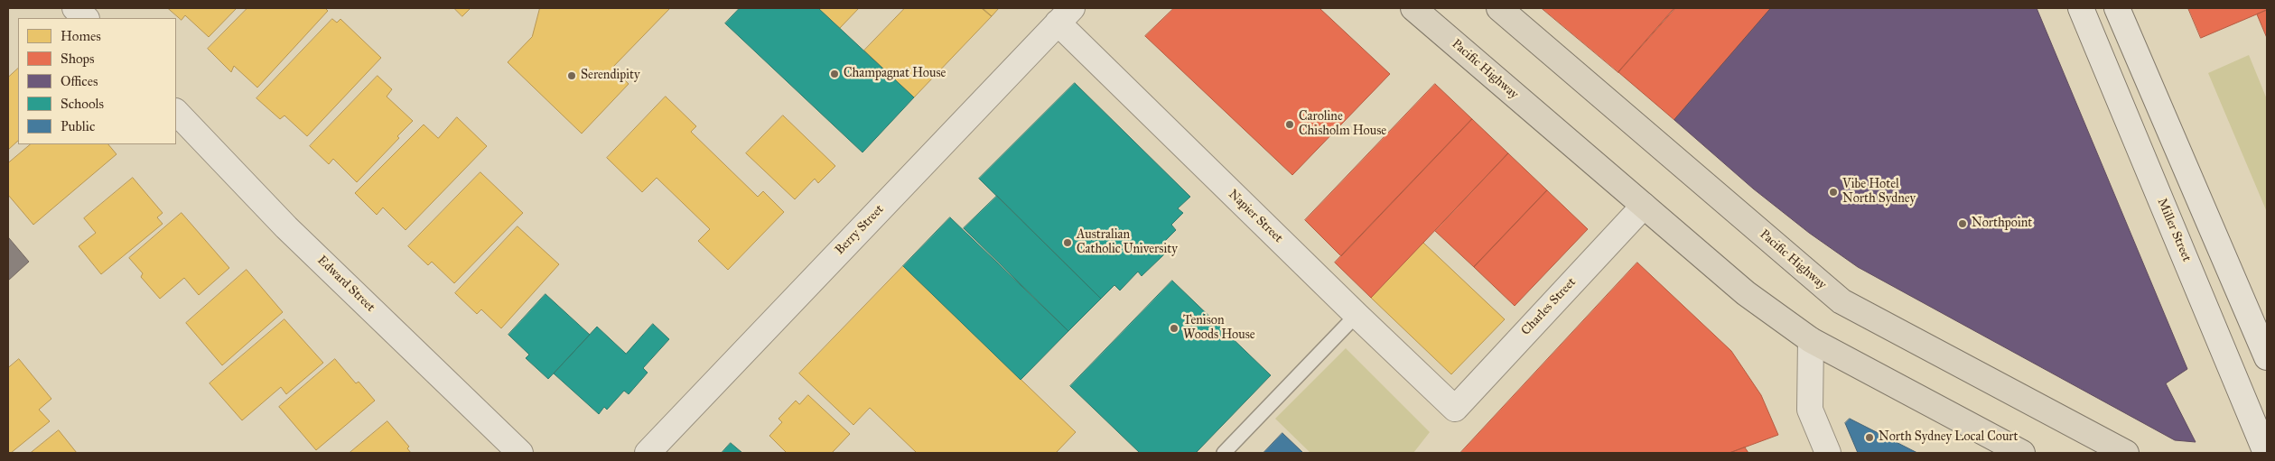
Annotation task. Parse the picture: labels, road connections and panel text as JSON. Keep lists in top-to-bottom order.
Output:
{
  "streets": {
    "main road": ["Pacific Highway"],
    "street": [
      "Napier Street",
      "Berry Street",
      "Miller Street",
      "Edward Street",
      "Charles Street"
    ]
  },
  "crossings": [
    ["Pacific Highway", "Charles Street"],
    ["Napier Street", "Berry Street"],
    ["Napier Street", "Charles Street"]
  ],
  "places": [
    "Champagnat House",
    "Serendipity",
    "Caroline Chisholm House",
    "Vibe Hotel North Sydney",
    "Northpoint",
    "Australian Catholic University",
    "Tenison Woods House",
    "North Sydney Local Court"
  ],
  "legend": [
    "Homes",
    "Shops",
    "Offices",
    "Schools",
    "Public"
  ]
}
